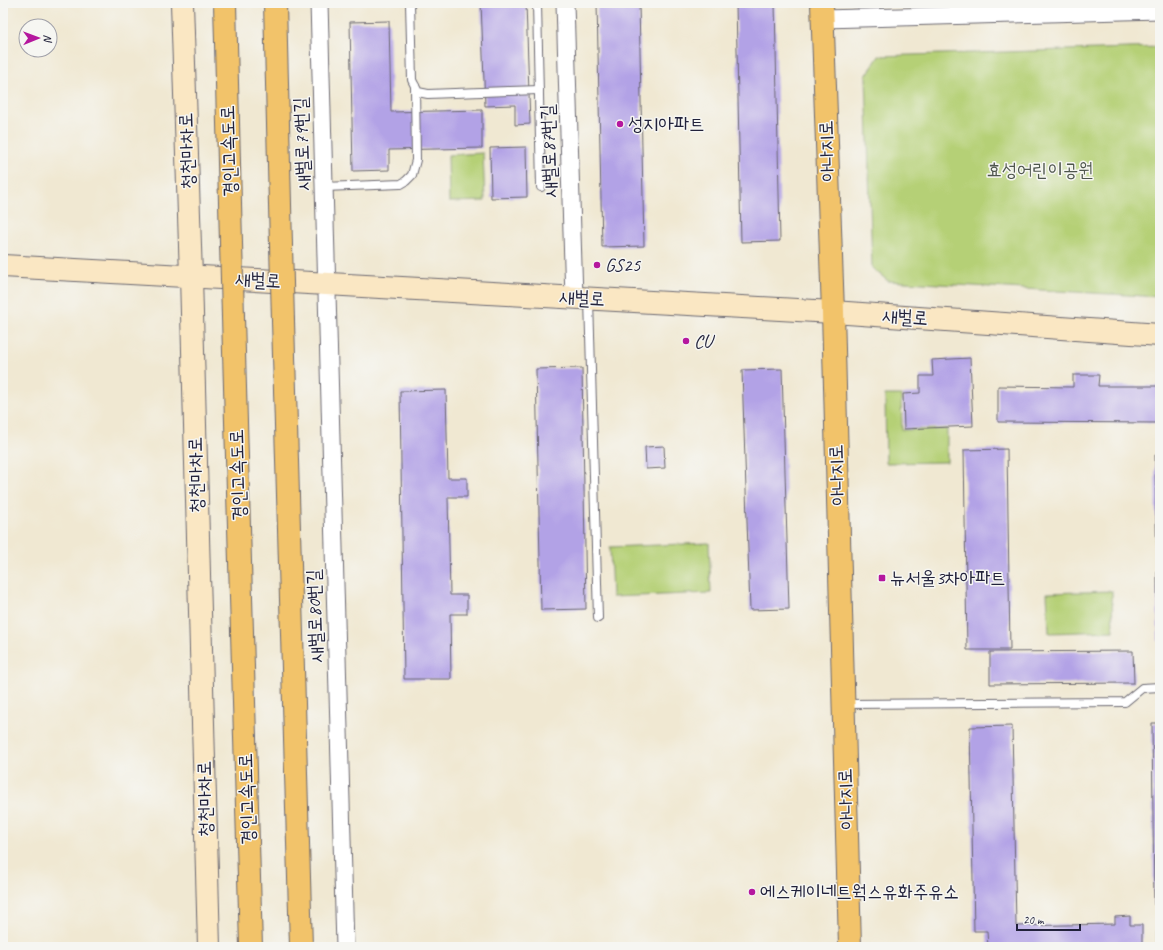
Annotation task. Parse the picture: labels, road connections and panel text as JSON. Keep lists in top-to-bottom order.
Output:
{
  "streets": {
    "main road": ["경인고속도로", "아나지로"],
    "street": [
      "새벌로79번길",
      "청천마차로",
      "새벌로87번길",
      "새벌로",
      "새벌로80번길"
    ]
  },
  "crossings": [
    ["새벌로79번길", "새벌로"],
    ["새벌로79번길", "새벌로80번길"],
    ["청천마차로", "새벌로"],
    ["새벌로87번길", "새벌로"],
    ["아나지로", "새벌로"],
    ["새벌로", "새벌로80번길"]
  ],
  "parks": ["효성어린이공원"],
  "places": {
    "other": [
      "성지아파트",
      "GS25",
      "CU",
      "에스케이네트웍스유화주유소"
    ],
    "transit": ["뉴서울3차아파트"]
  },
  "scale_bar": "20 m",
  "north": "right"
}
